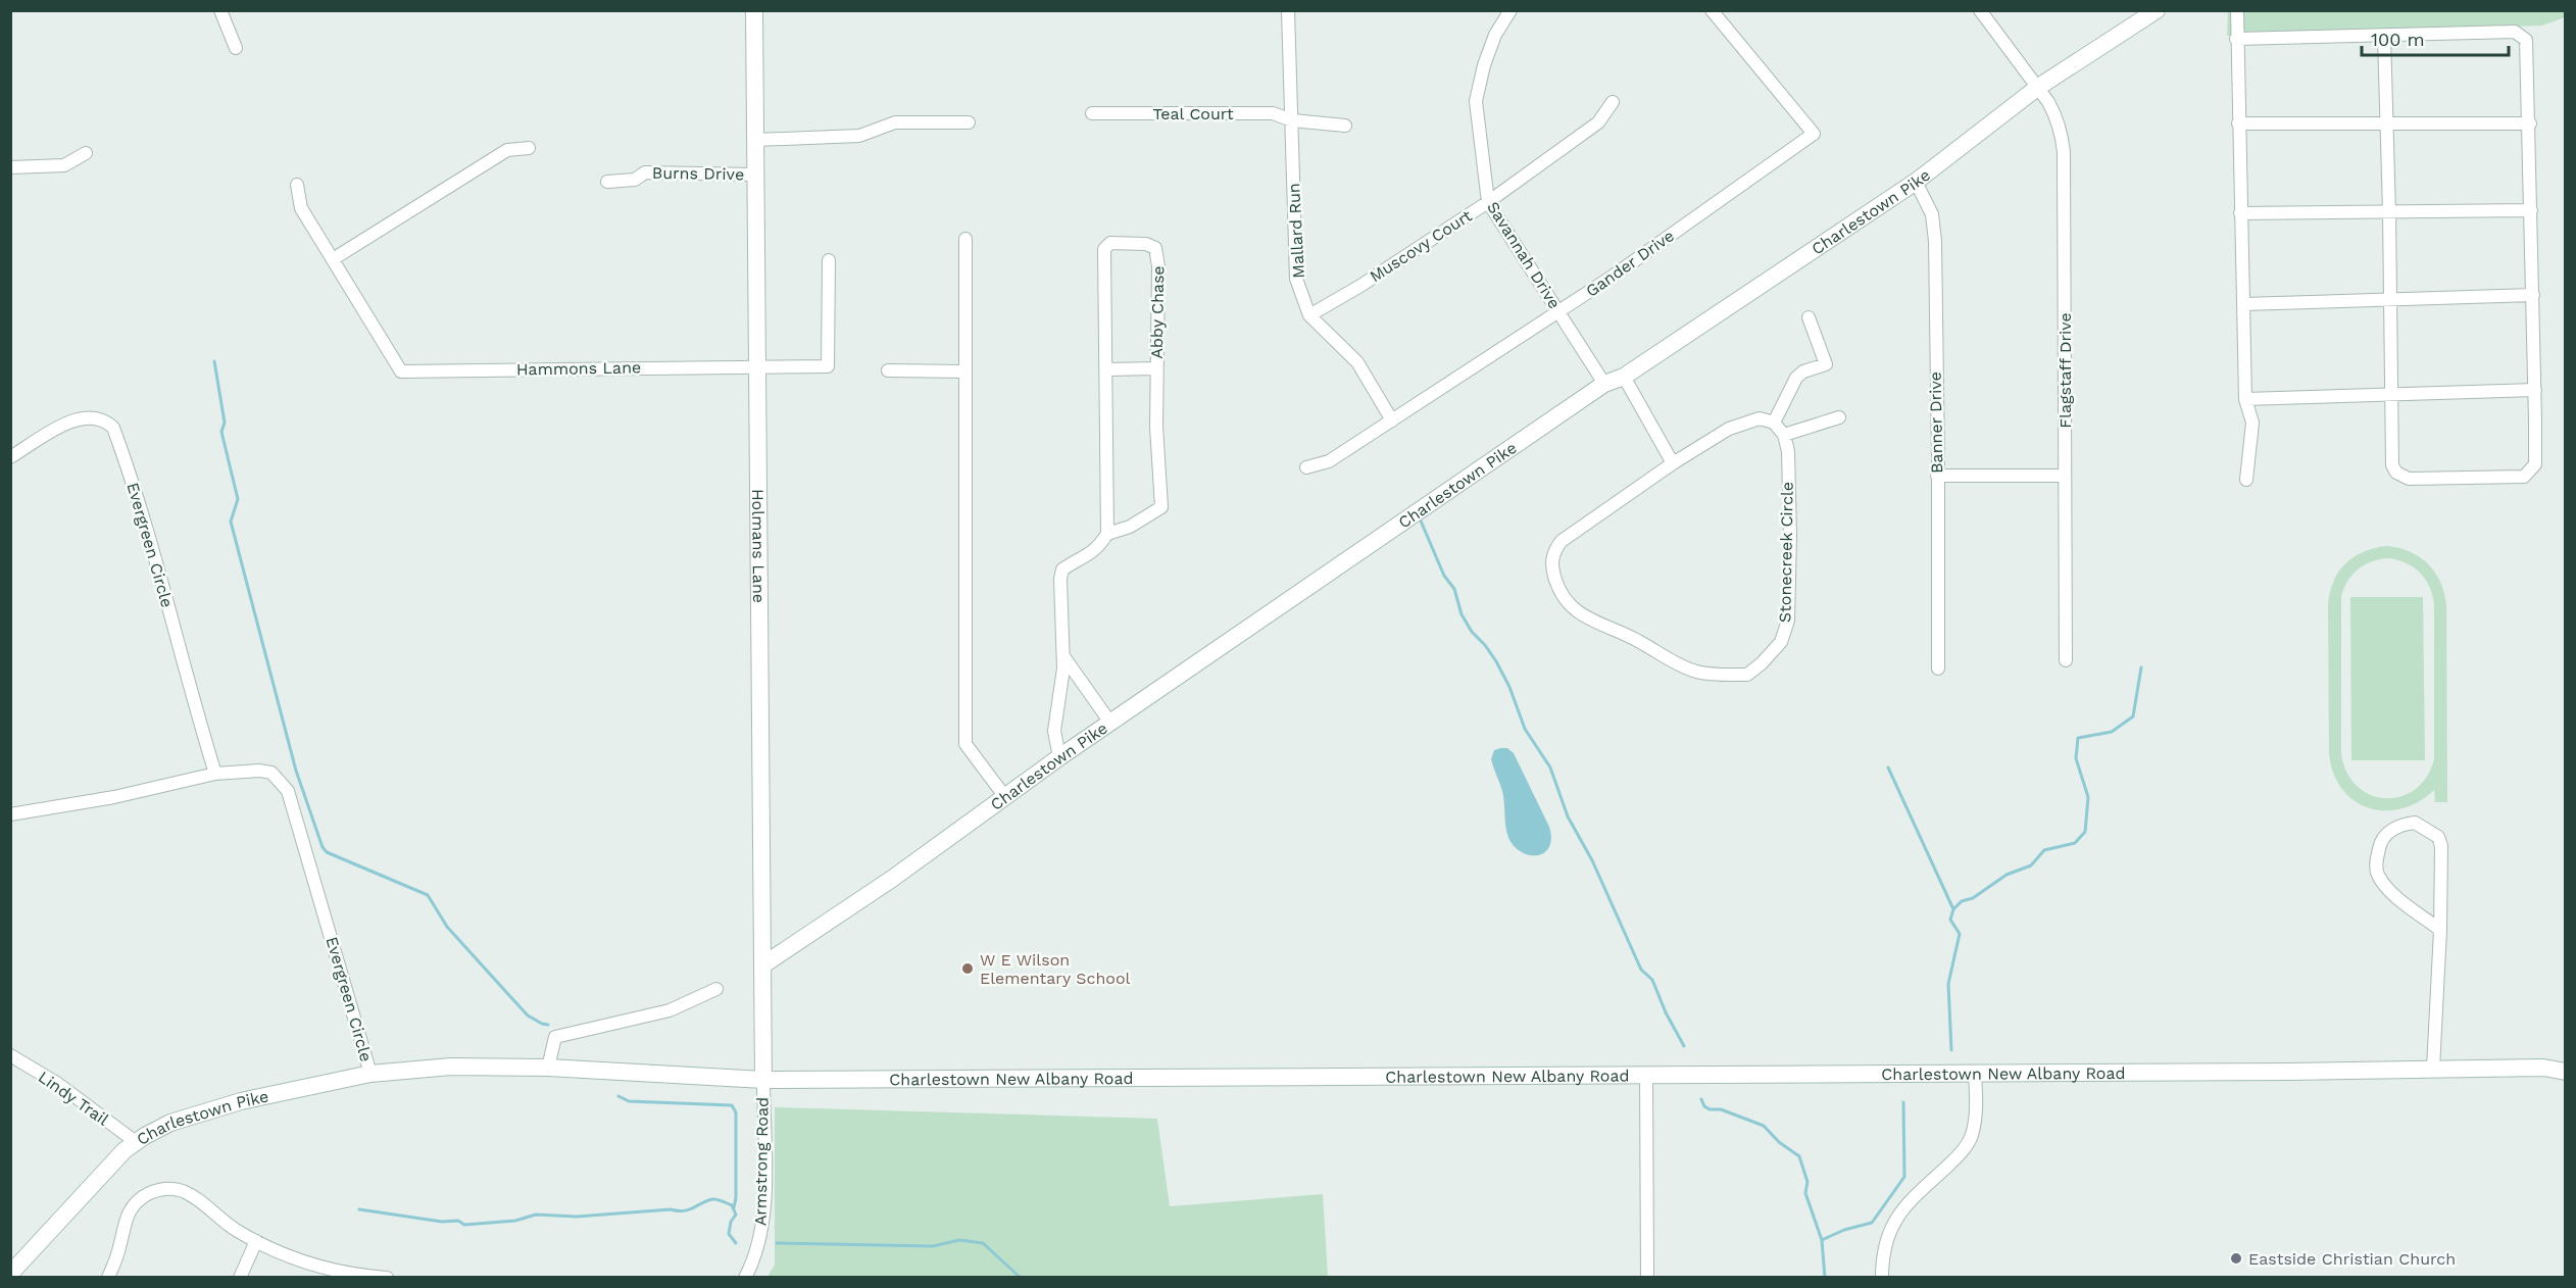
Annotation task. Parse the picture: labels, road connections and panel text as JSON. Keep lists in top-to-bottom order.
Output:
{
  "streets": {
    "main road": ["Charlestown Pike", "Holmans Lane", "Charlestown New Albany Road"],
    "street": [
      "Teal Court",
      "Burns Drive",
      "Mallard Run",
      "Muscovy Court",
      "Savannah Drive",
      "Gander Drive",
      "Abby Chase",
      "Hammons Lane",
      "Flagstaff Drive",
      "Banner Drive",
      "Evergreen Circle",
      "Stonecreek Circle",
      "Lindy Trail",
      "Armstrong Road"
    ]
  },
  "crossings": [
    ["Teal Court", "Mallard Run"],
    ["Burns Drive", "Holmans Lane"],
    ["Charlestown Pike", "Savannah Drive"],
    ["Charlestown Pike", "Abby Chase"],
    ["Charlestown Pike", "Flagstaff Drive"],
    ["Charlestown Pike", "Banner Drive"],
    ["Charlestown Pike", "Evergreen Circle"],
    ["Charlestown Pike", "Holmans Lane"],
    ["Charlestown Pike", "Charlestown New Albany Road"],
    ["Charlestown Pike", "Lindy Trail"],
    ["Mallard Run", "Muscovy Court"],
    ["Mallard Run", "Gander Drive"],
    ["Muscovy Court", "Savannah Drive"],
    ["Savannah Drive", "Gander Drive"],
    ["Hammons Lane", "Holmans Lane"],
    ["Holmans Lane", "Charlestown New Albany Road"],
    ["Holmans Lane", "Armstrong Road"],
    ["Charlestown New Albany Road", "Armstrong Road"]
  ],
  "places": ["W E Wilson Elementary School", "Eastside Christian Church"],
  "scale_bar": "100 m"
}
